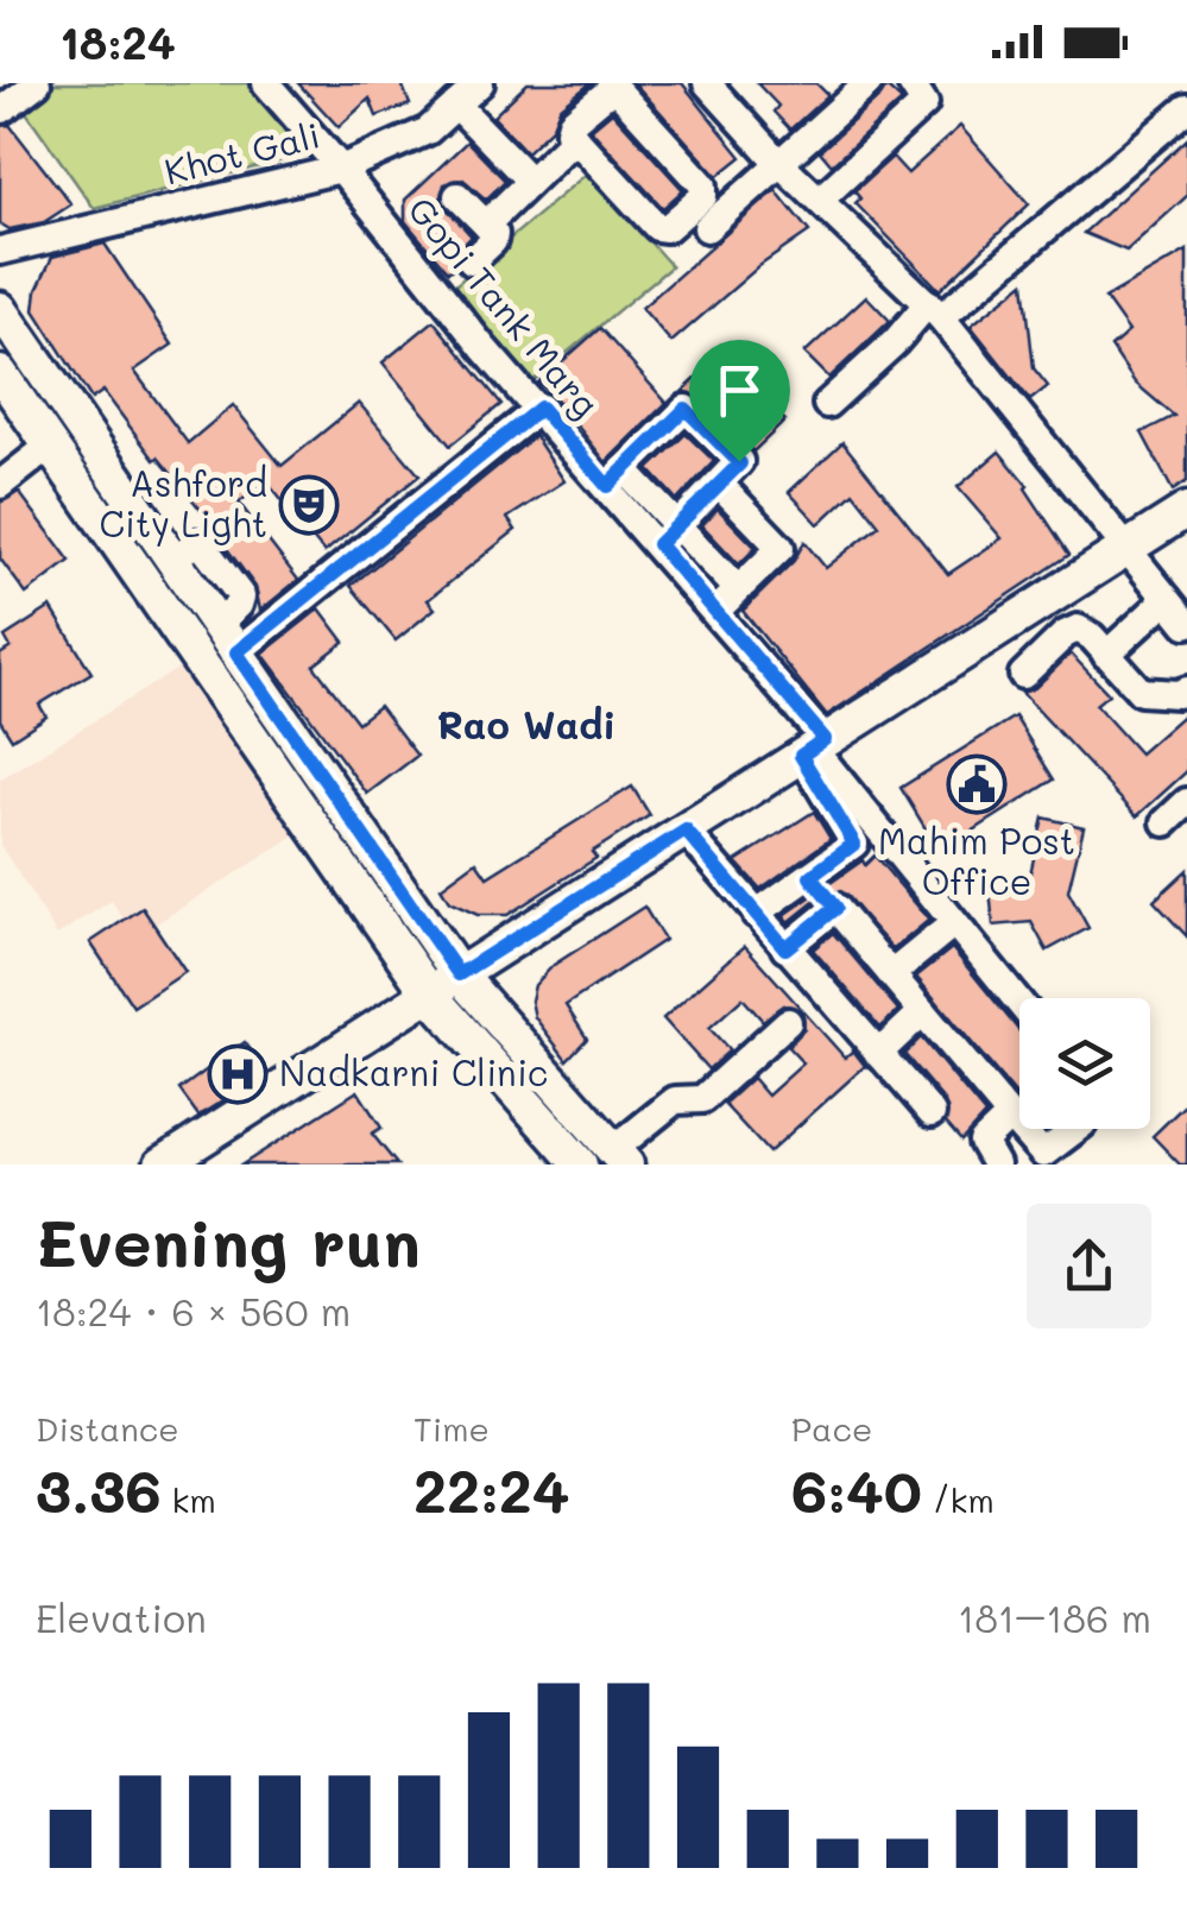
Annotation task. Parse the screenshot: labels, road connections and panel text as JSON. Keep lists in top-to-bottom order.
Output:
{
  "streets": {
    "street": ["Khot Gali", "Gopi Tank Marg"]
  },
  "crossings": [
    ["Khot Gali", "Gopi Tank Marg"]
  ],
  "districts": ["Rao Wadi"],
  "places": {
    "theatre": ["Ashford City Light"],
    "public building": ["Mahim Post Office"],
    "hospital": ["Nadkarni Clinic"]
  },
  "page": {
    "status": "18:24",
    "heading": ["Evening run", "18:24 · 6 × 560 m"],
    "stats": [
      ["Distance", "3.36 km"],
      ["Time", "22:24"],
      ["Pace", "6:40 /km"]
    ],
    "chart": ["Elevation", "181–186 m"]
  }
}
